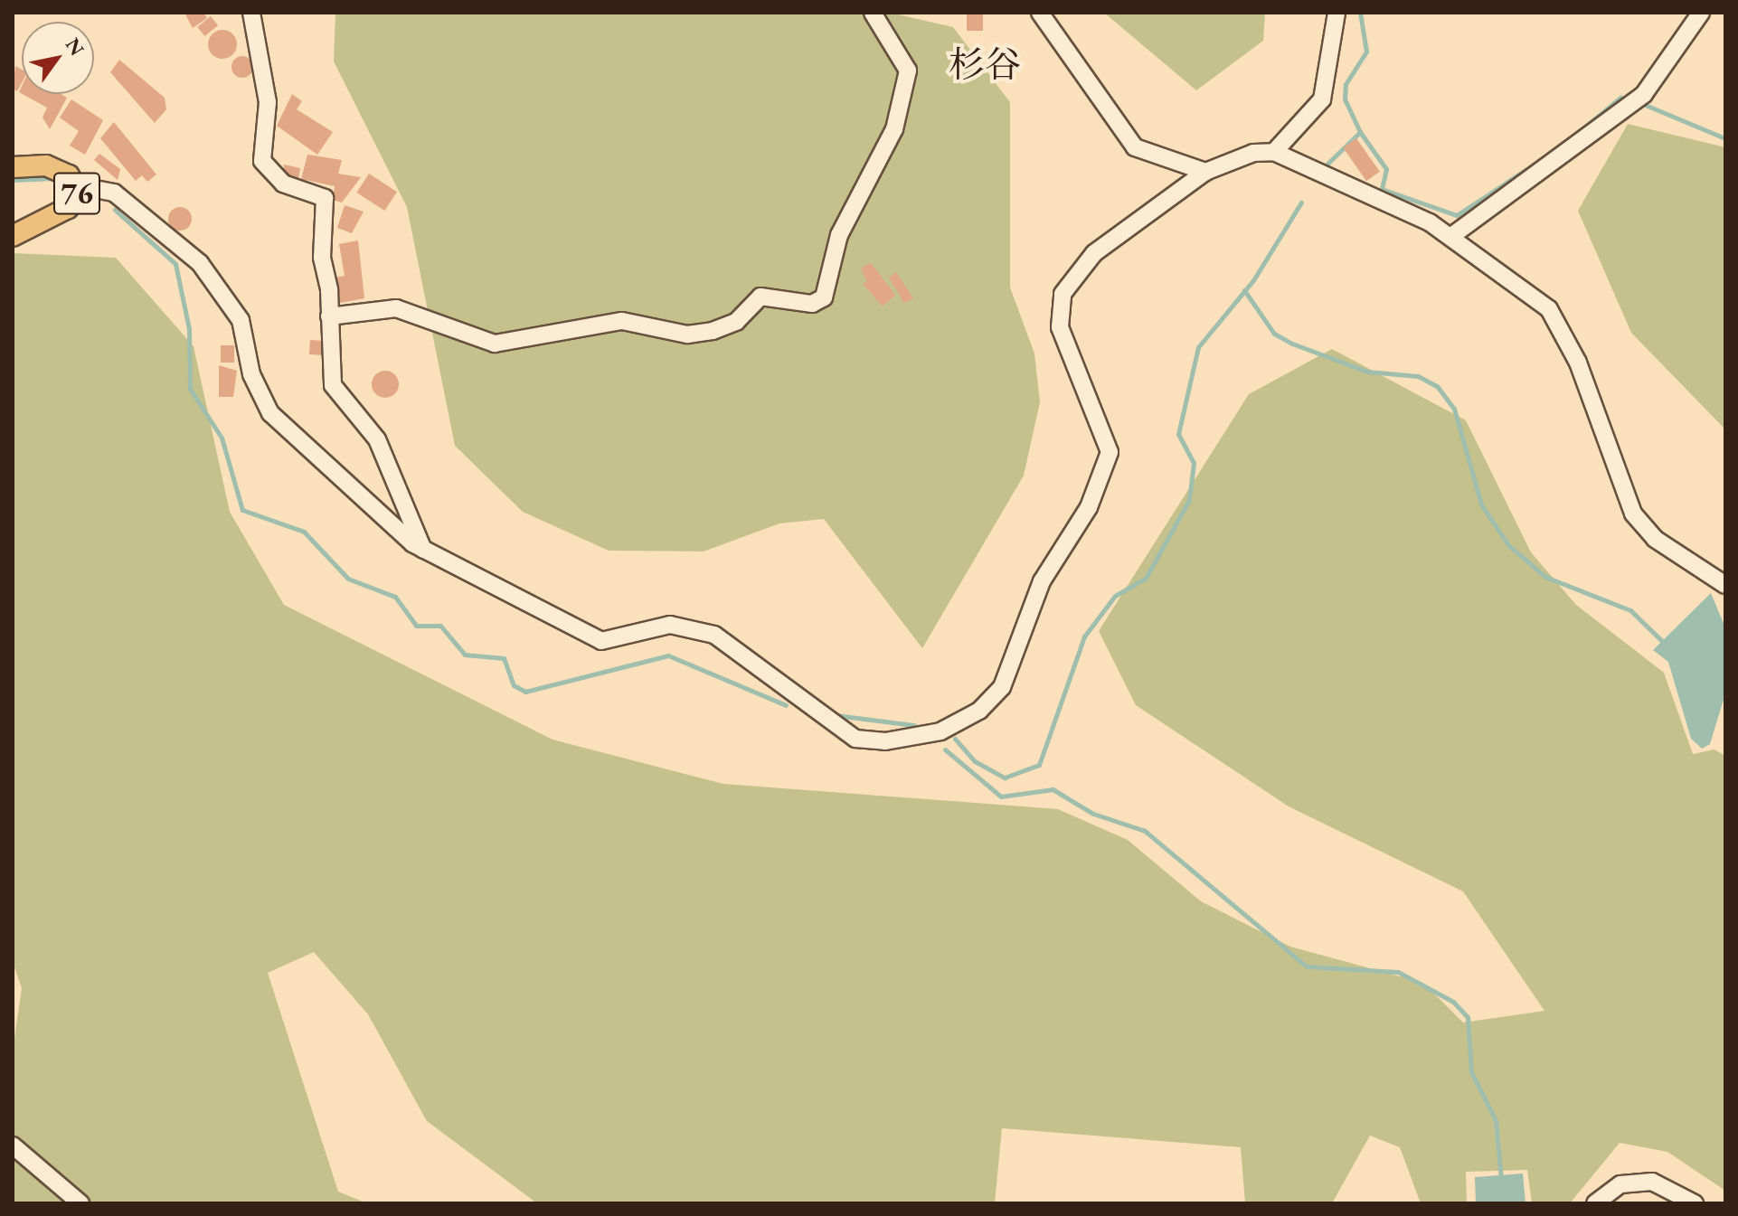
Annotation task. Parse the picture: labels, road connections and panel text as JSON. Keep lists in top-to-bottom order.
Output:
{
  "streets": {
    "main road": ["76"]
  },
  "districts": ["杉谷"],
  "north": "top right"
}
